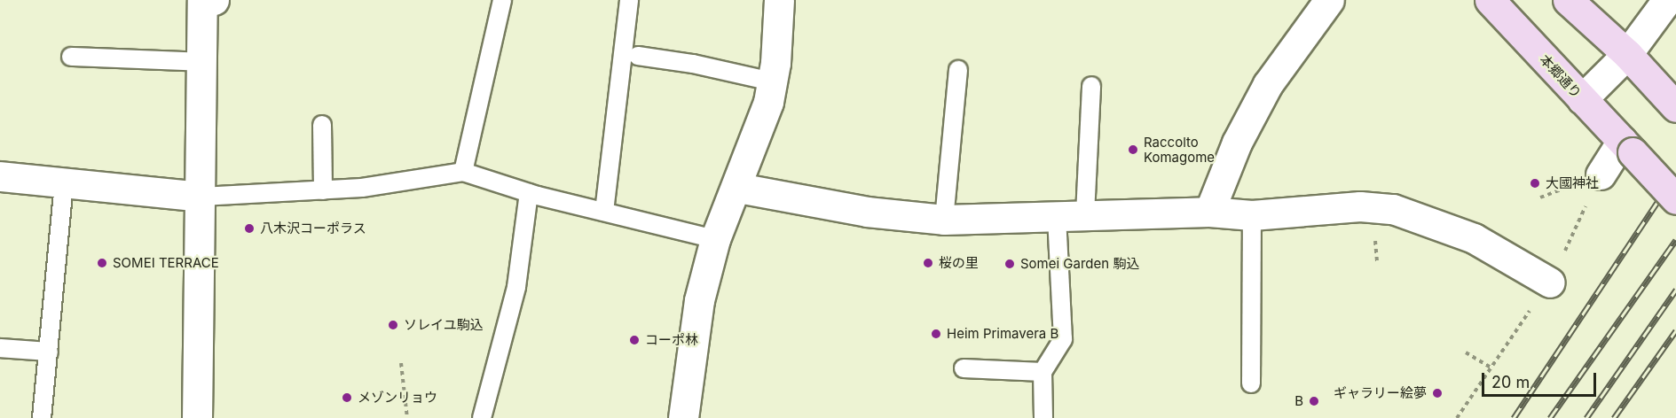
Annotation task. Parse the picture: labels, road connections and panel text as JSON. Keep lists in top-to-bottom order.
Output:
{
  "streets": {
    "main road": ["本郷通り"]
  },
  "places": [
    "Raccolto Komagome",
    "大國神社",
    "八木沢コーポラス",
    "SOMEI TERRACE",
    "桜の里",
    "Somei Garden 駒込",
    "ソレイユ駒込",
    "Heim Primavera B",
    "コーポ林",
    "ギャラリー絵夢",
    "メゾンリョウ",
    "B"
  ],
  "scale_bar": "20 m"
}
